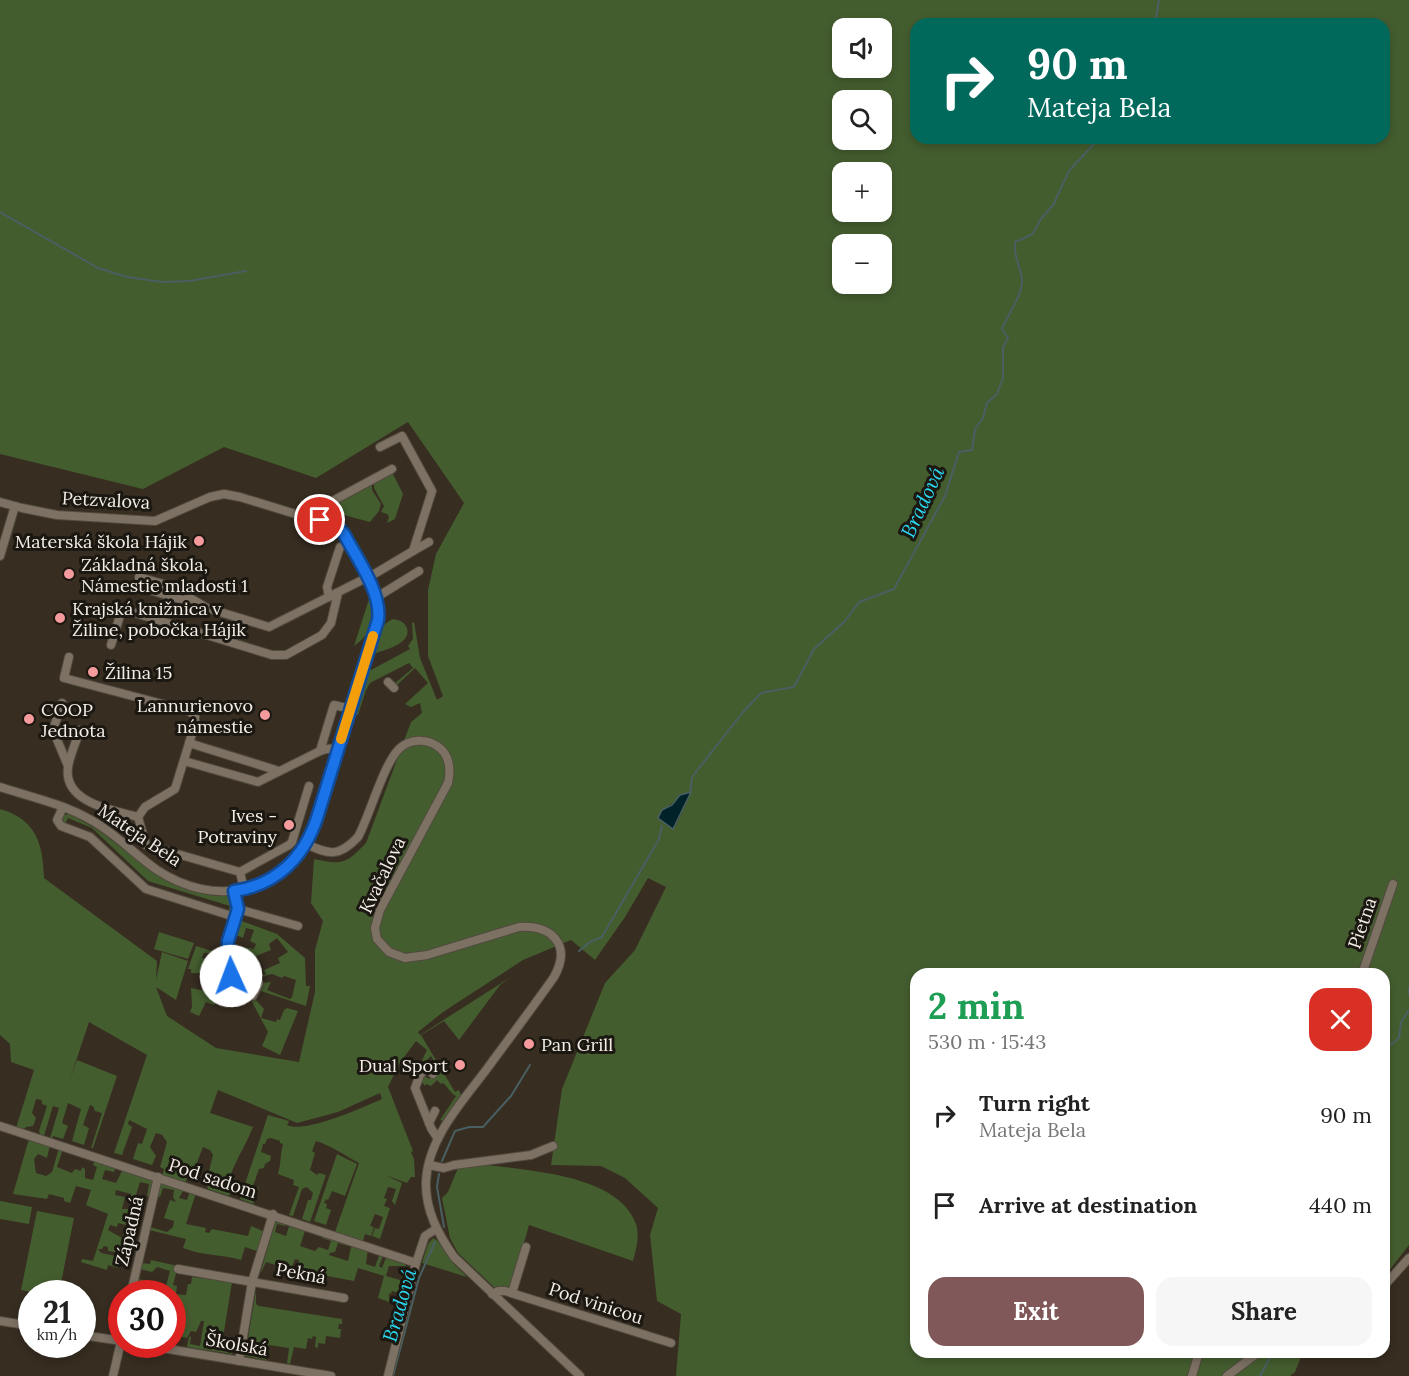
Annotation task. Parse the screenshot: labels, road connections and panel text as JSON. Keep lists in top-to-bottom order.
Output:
{
  "streets": {
    "street": [
      "Petzvalova",
      "Mateja Bela",
      "Kvačalova",
      "Pietna",
      "Pod sadom",
      "Západná",
      "Pekná",
      "Pod vinicou",
      "Školská"
    ]
  },
  "crossings": [
    ["Petzvalova", "Mateja Bela"],
    ["Mateja Bela", "Kvačalova"],
    ["Kvačalova", "Pod vinicou"],
    ["Pod sadom", "Západná"],
    ["Pod sadom", "Pekná"],
    ["Pekná", "Školská"]
  ],
  "water": ["Bradová"],
  "places": [
    "Materská škola Hájik",
    "Základná škola, Námestie mladosti 1",
    "Krajská knižnica v Žiline, pobočka Hájik",
    "Žilina 15",
    "Lannurienovo námestie",
    "COOP Jednota",
    "Ives - Potraviny",
    "Pan Grill",
    "Dual Sport"
  ],
  "page": {
    "map_buttons": ["+", "−"],
    "turn": ["90 m", "Mateja Bela"],
    "heading": ["2 min", "530 m · 15:43"],
    "list": [
      {
        "name": "Turn right",
        "note": "Mateja Bela",
        "value": "90 m"
      },
      {
        "name": "Arrive at destination",
        "value": "440 m"
      }
    ],
    "buttons": ["Exit", "Share"],
    "speed": "21 km/h",
    "limit": "30"
  }
}
